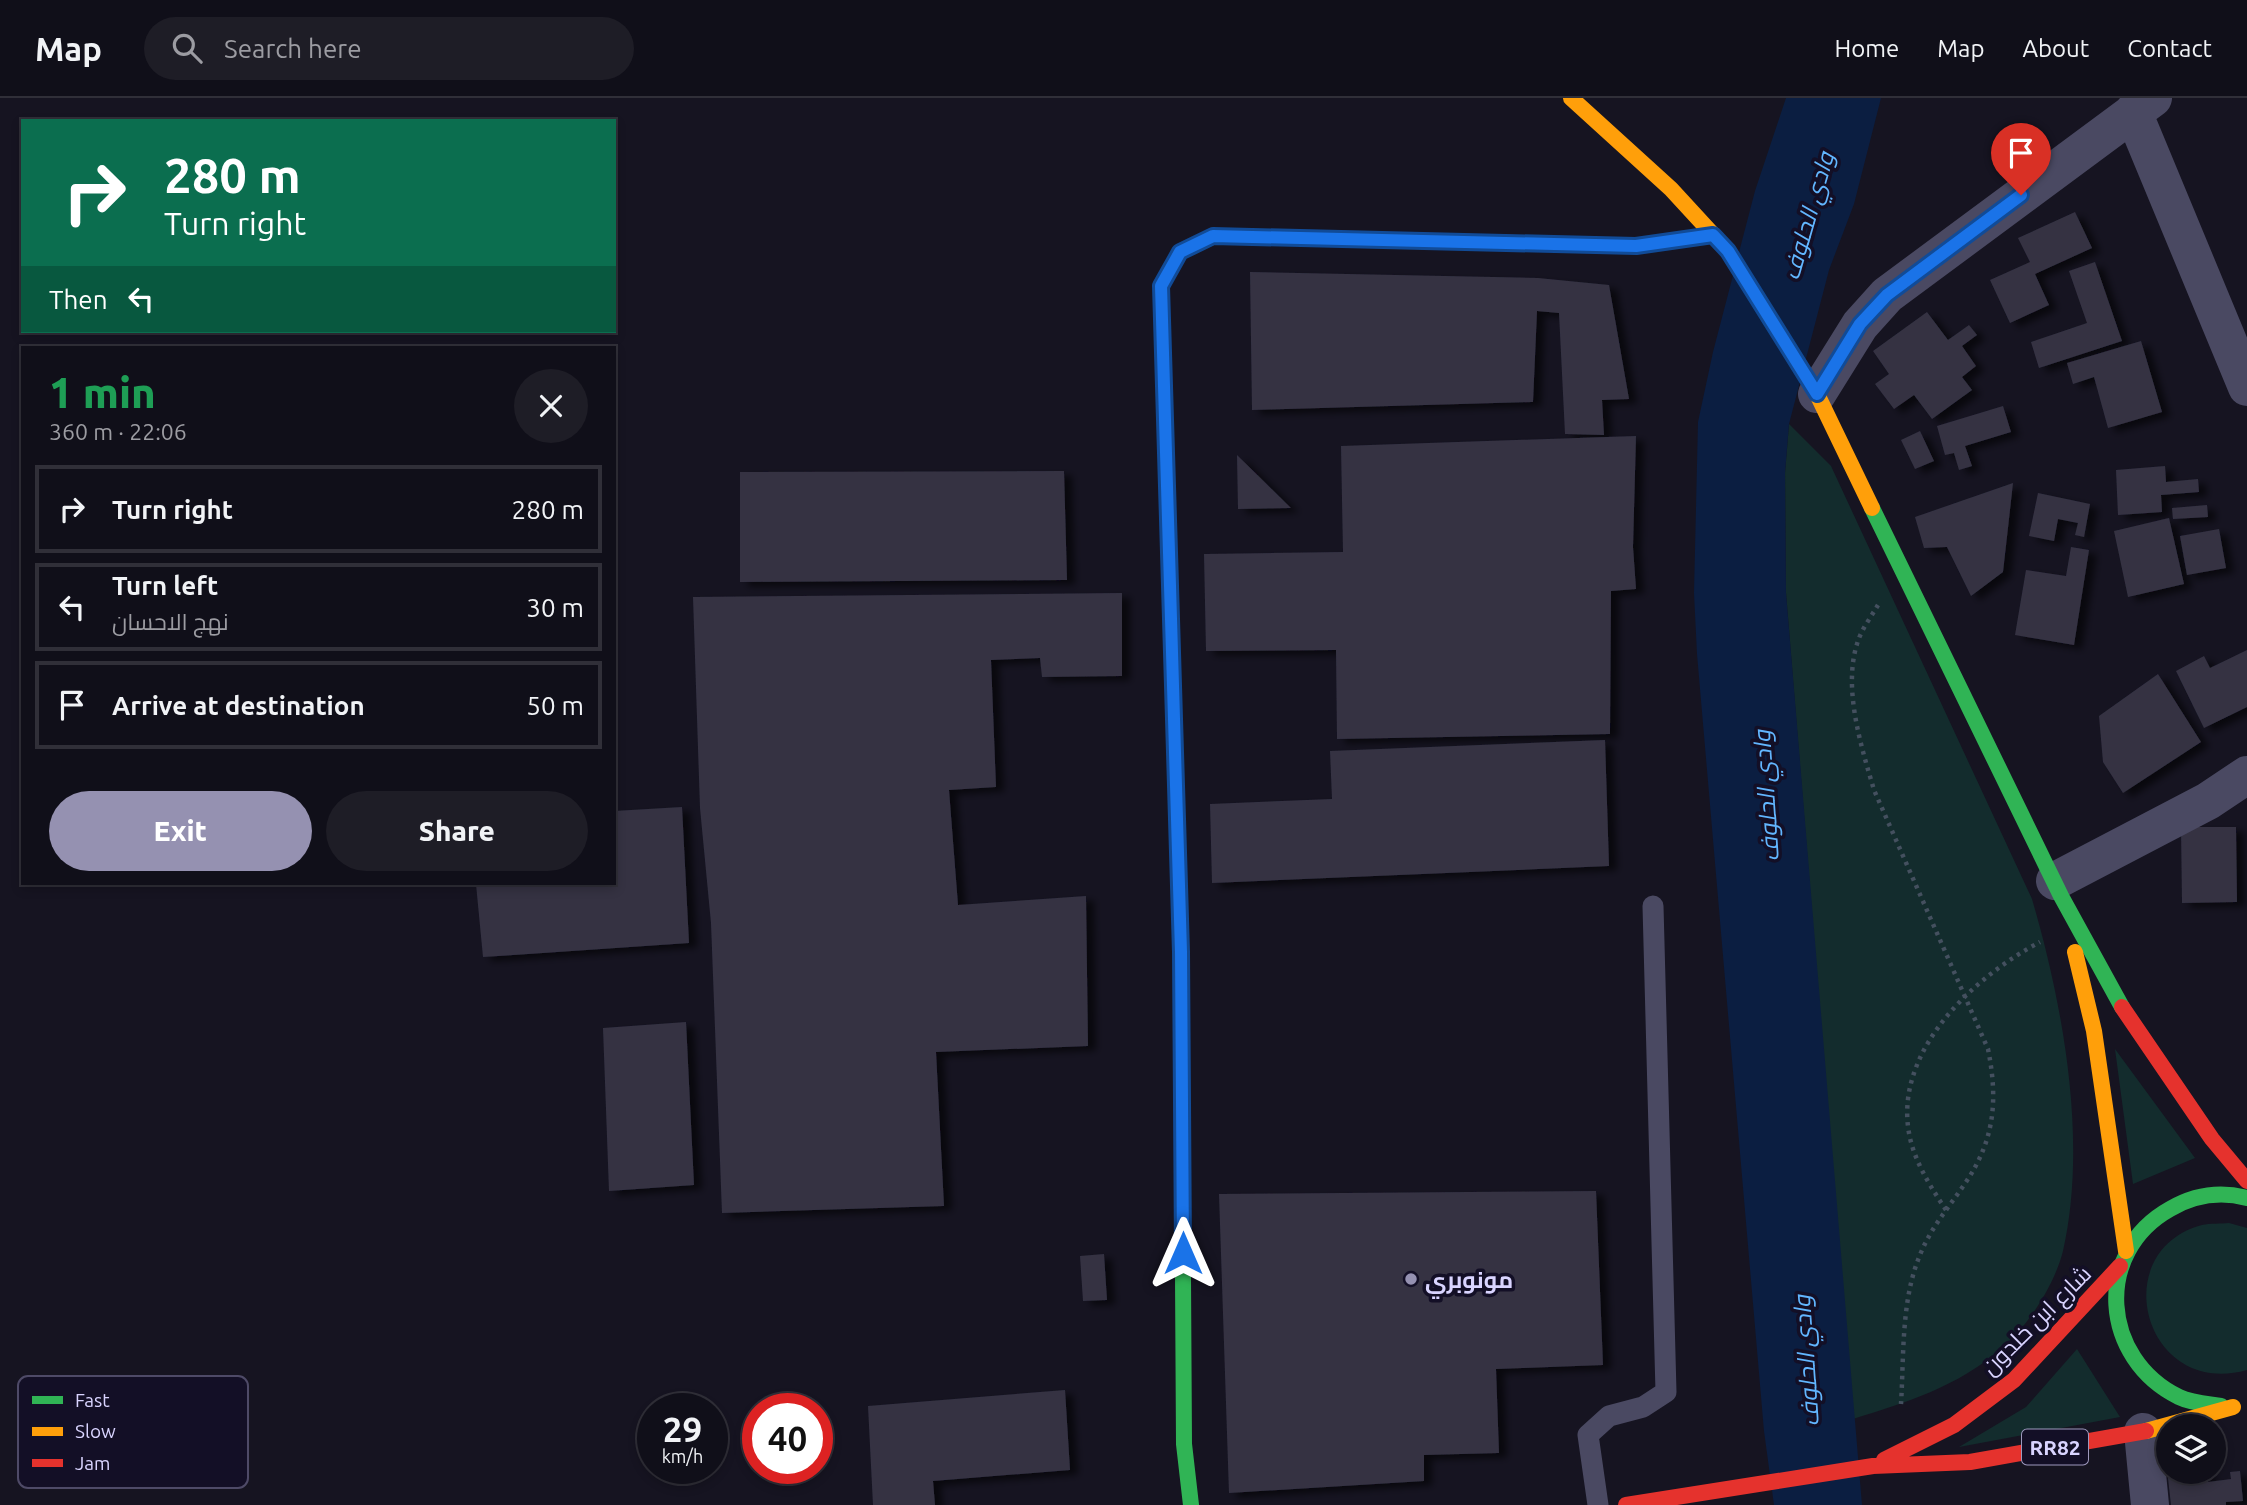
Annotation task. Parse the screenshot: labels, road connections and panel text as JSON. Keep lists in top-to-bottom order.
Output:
{
  "streets": {
    "main road": ["شارع ابن خلدون", "RR82"]
  },
  "crossings": [
    ["شارع ابن خلدون", "RR82"]
  ],
  "water": ["وادي الحلوف"],
  "places": ["مونوبري"],
  "legend": ["Fast", "Slow", "Jam"],
  "page": {
    "header": "Map",
    "search": "Search here",
    "nav": [
      "Home",
      "Map",
      "About",
      "Contact"
    ],
    "turn": ["280 m", "Turn right"],
    "then": "Then",
    "heading": ["1 min", "360 m · 22:06"],
    "list": [
      {
        "name": "Turn right",
        "value": "280 m"
      },
      {
        "name": "Turn left",
        "note": "نهج الاحسان",
        "value": "30 m"
      },
      {
        "name": "Arrive at destination",
        "value": "50 m"
      }
    ],
    "buttons": ["Exit", "Share"],
    "speed": "29 km/h",
    "limit": "40"
  }
}
